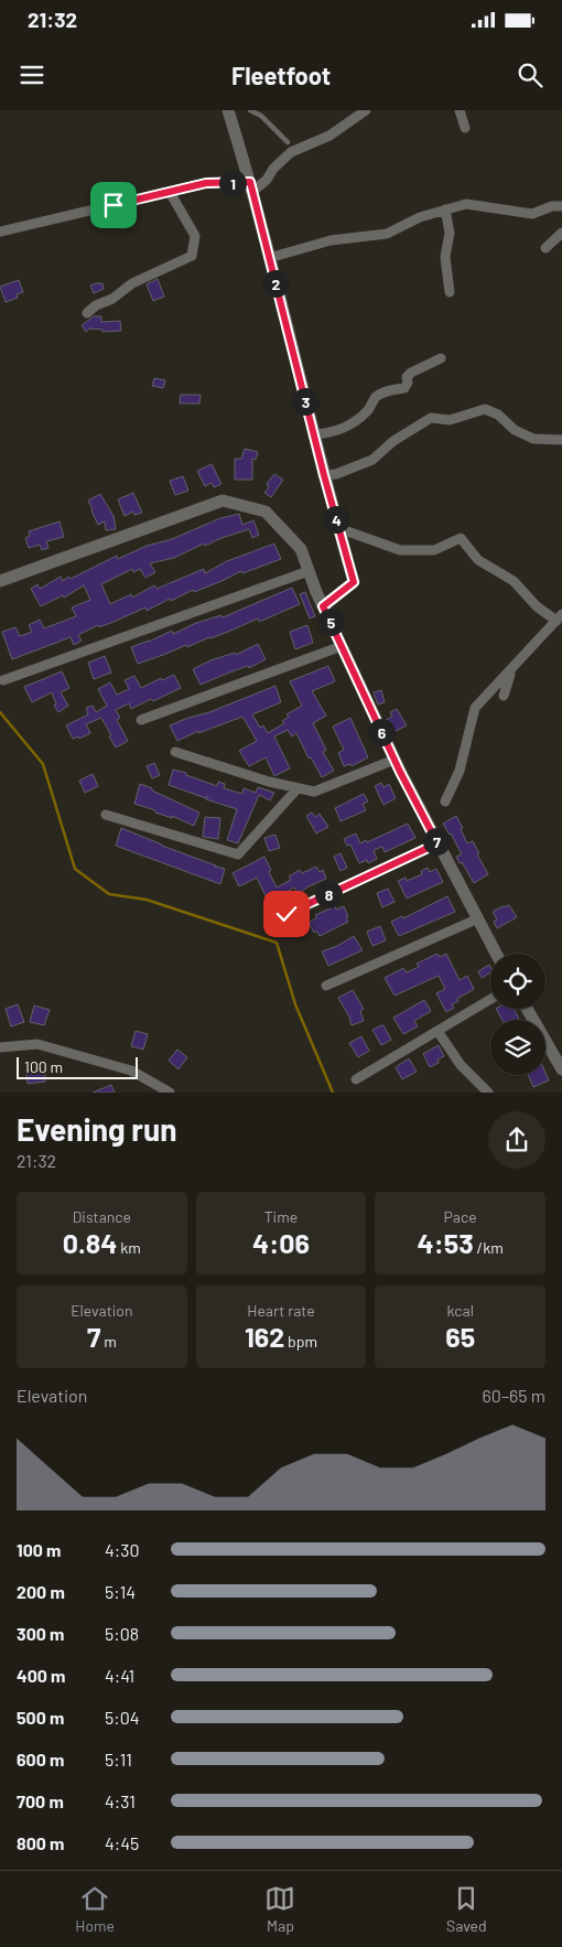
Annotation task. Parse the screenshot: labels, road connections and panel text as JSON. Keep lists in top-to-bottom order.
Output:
{
  "scale_bar": "100 m",
  "page": {
    "status": "21:32",
    "header": "Fleetfoot",
    "pins": [
      "1",
      "2",
      "3",
      "4",
      "5",
      "6",
      "7",
      "8"
    ],
    "scale": "100 m",
    "heading": ["Evening run", "21:32"],
    "stats": [
      ["Distance", "0.84 km"],
      ["Time", "4:06"],
      ["Pace", "4:53 /km"],
      ["Elevation", "7 m"],
      ["Heart rate", "162 bpm"],
      ["kcal", "65"]
    ],
    "chart": ["Elevation", "60–65 m"],
    "list": [
      {
        "name": "100 m",
        "note": "4:30"
      },
      {
        "name": "200 m",
        "note": "5:14"
      },
      {
        "name": "300 m",
        "note": "5:08"
      },
      {
        "name": "400 m",
        "note": "4:41"
      },
      {
        "name": "500 m",
        "note": "5:04"
      },
      {
        "name": "600 m",
        "note": "5:11"
      },
      {
        "name": "700 m",
        "note": "4:31"
      },
      {
        "name": "800 m",
        "note": "4:45"
      }
    ],
    "tabs": ["Home", "Map", "Saved"]
  }
}
